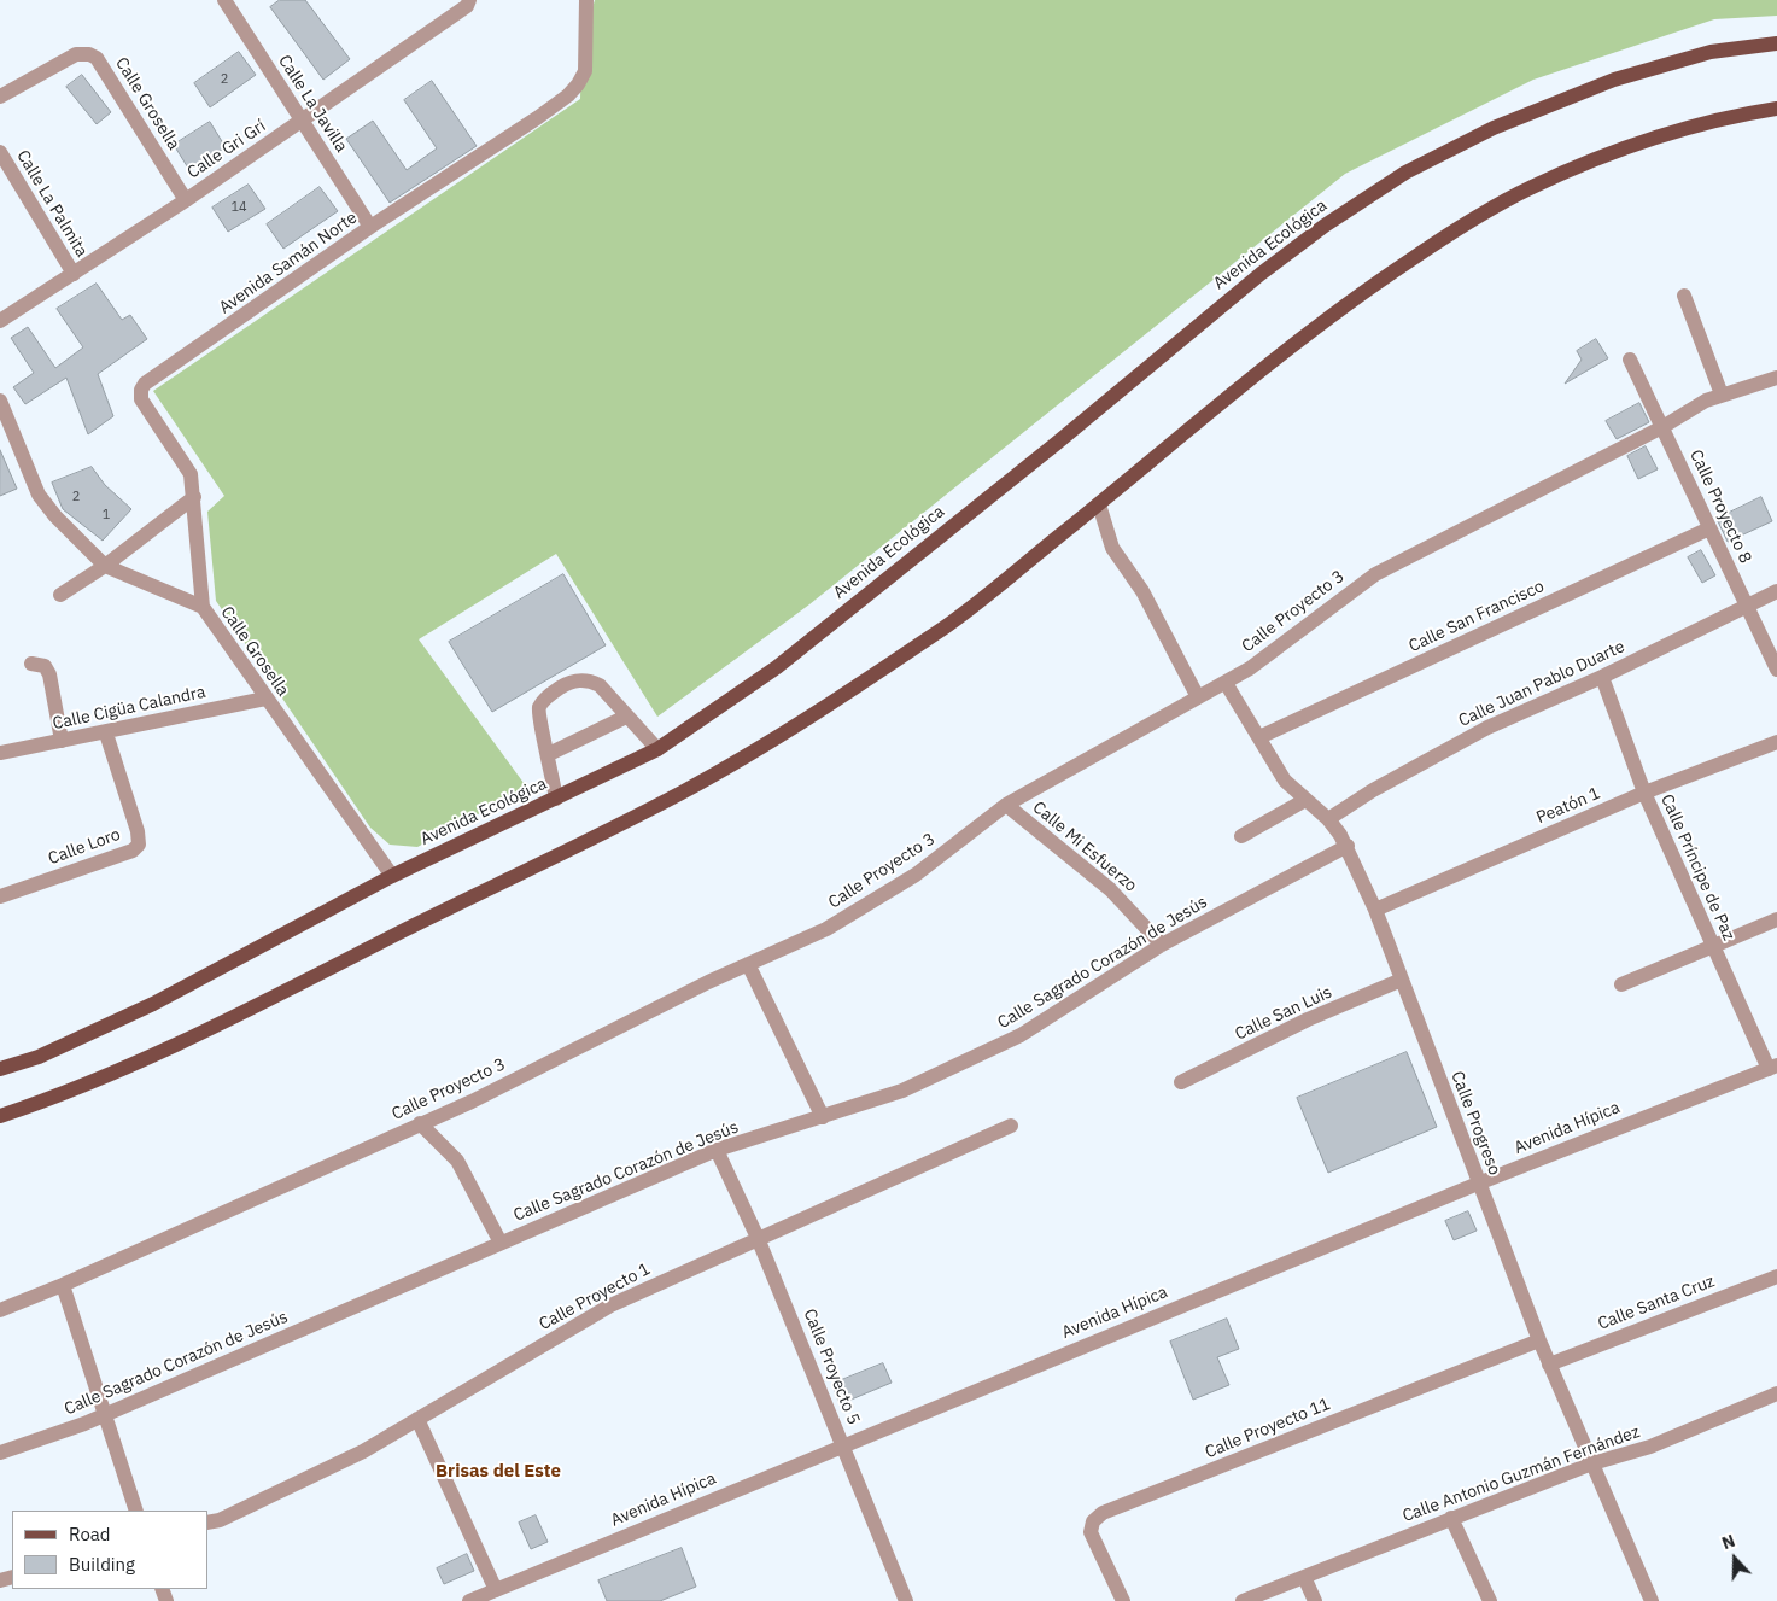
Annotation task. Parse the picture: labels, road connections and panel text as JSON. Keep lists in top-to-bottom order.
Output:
{
  "streets": {
    "main road": ["Avenida Ecológica"],
    "street": [
      "Calle Grosella",
      "Calle La Javilla",
      "Calle Gri Grí",
      "Calle La Palmita",
      "Avenida Samán Norte",
      "Calle Proyecto 8",
      "Calle Proyecto 3",
      "Calle San Francisco",
      "Calle Juan Pablo Duarte",
      "Calle Cigüa Calandra",
      "Peatón 1",
      "Calle Loro",
      "Calle Mi Esfuerzo",
      "Calle Príncipe de Paz",
      "Calle Sagrado Corazón de Jesús",
      "Calle San Luis",
      "Calle Progreso",
      "Avenida Hípica",
      "Calle Proyecto 1",
      "Calle Santa Cruz",
      "Calle Proyecto 5",
      "Calle Proyecto 11",
      "Calle Antonio Guzmán Fernández"
    ]
  },
  "crossings": [
    ["Calle Grosella", "Calle Gri Grí"],
    ["Calle Grosella", "Avenida Ecológica"],
    ["Calle Grosella", "Avenida Samán Norte"],
    ["Calle Grosella", "Calle Cigüa Calandra"],
    ["Calle La Javilla", "Calle Gri Grí"],
    ["Calle La Javilla", "Avenida Samán Norte"],
    ["Calle Gri Grí", "Calle La Palmita"],
    ["Calle Proyecto 8", "Calle Proyecto 3"],
    ["Calle Proyecto 8", "Calle San Francisco"],
    ["Calle Proyecto 8", "Calle Juan Pablo Duarte"],
    ["Calle Proyecto 3", "Calle Mi Esfuerzo"],
    ["Calle Proyecto 3", "Calle Progreso"],
    ["Calle San Francisco", "Calle Progreso"],
    ["Calle Juan Pablo Duarte", "Calle Príncipe de Paz"],
    ["Calle Juan Pablo Duarte", "Calle Progreso"],
    ["Calle Cigüa Calandra", "Calle Loro"],
    ["Peatón 1", "Calle Príncipe de Paz"],
    ["Peatón 1", "Calle Progreso"],
    ["Calle Mi Esfuerzo", "Calle Sagrado Corazón de Jesús"],
    ["Calle Príncipe de Paz", "Avenida Hípica"],
    ["Calle Sagrado Corazón de Jesús", "Calle Progreso"],
    ["Calle Sagrado Corazón de Jesús", "Calle Proyecto 5"],
    ["Calle San Luis", "Calle Progreso"],
    ["Calle Progreso", "Avenida Hípica"],
    ["Calle Progreso", "Calle Santa Cruz"],
    ["Calle Progreso", "Calle Proyecto 11"],
    ["Calle Progreso", "Calle Antonio Guzmán Fernández"],
    ["Avenida Hípica", "Calle Proyecto 5"],
    ["Calle Proyecto 1", "Calle Proyecto 5"]
  ],
  "districts": ["Brisas del Este"],
  "house_numbers": [
    "2",
    "14",
    "2",
    "1"
  ],
  "legend": ["Road", "Building"],
  "north": "top"
}
